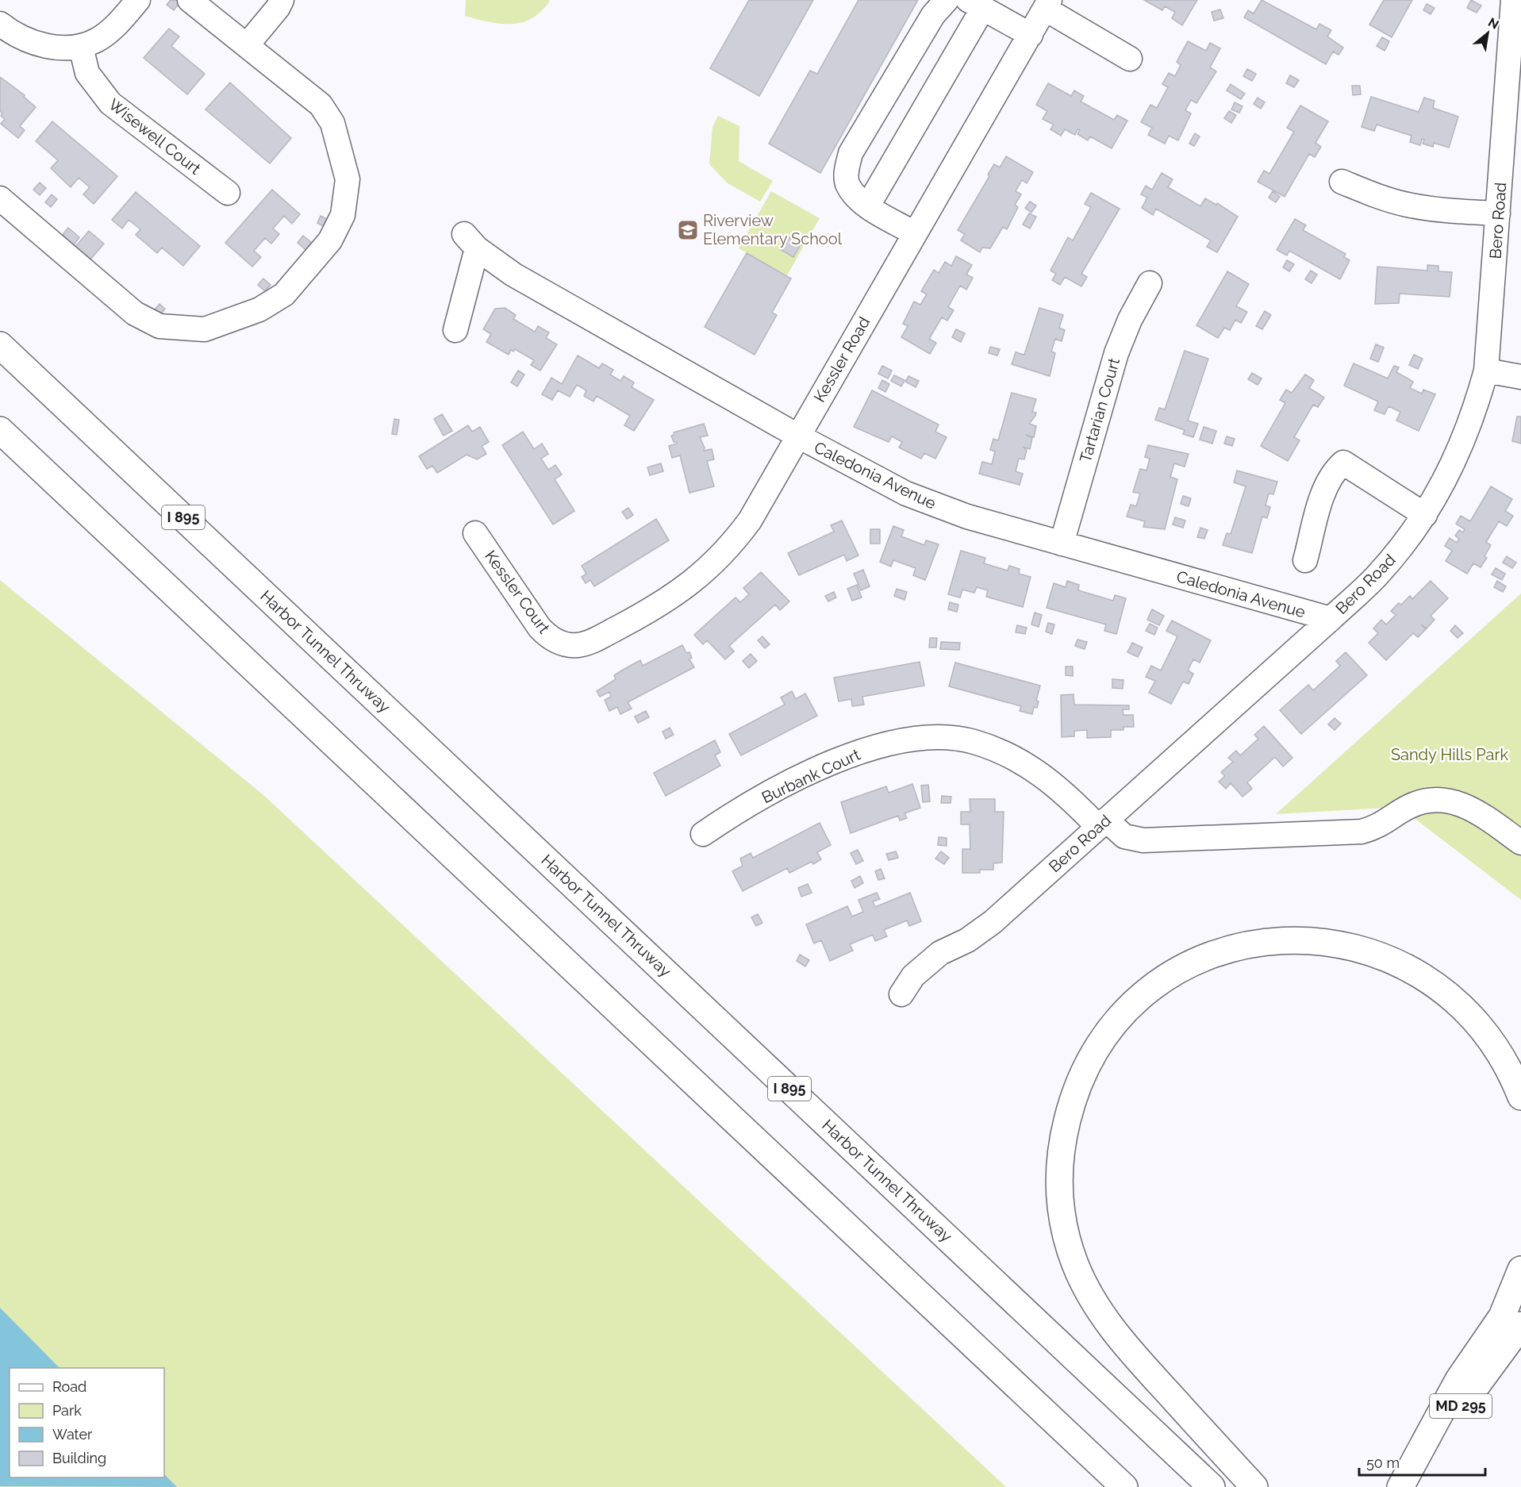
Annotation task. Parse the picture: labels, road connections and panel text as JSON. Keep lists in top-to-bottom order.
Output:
{
  "streets": {
    "highway": ["I 895", "Harbor Tunnel Thruway", "MD 295"],
    "street": [
      "Wisewell Court",
      "Bero Road",
      "Kessler Road",
      "Tartarian Court",
      "Caledonia Avenue",
      "Kessler Court",
      "Burbank Court"
    ]
  },
  "crossings": [
    ["Bero Road", "Caledonia Avenue"],
    ["Bero Road", "Burbank Court"],
    ["Kessler Road", "Caledonia Avenue"],
    ["Kessler Road", "Kessler Court"],
    ["Tartarian Court", "Caledonia Avenue"]
  ],
  "parks": ["Sandy Hills Park"],
  "places": {
    "school or university": ["Riverview Elementary School"]
  },
  "legend": [
    "Road",
    "Park",
    "Water",
    "Building"
  ],
  "scale_bar": "50 m",
  "north": "top right"
}
